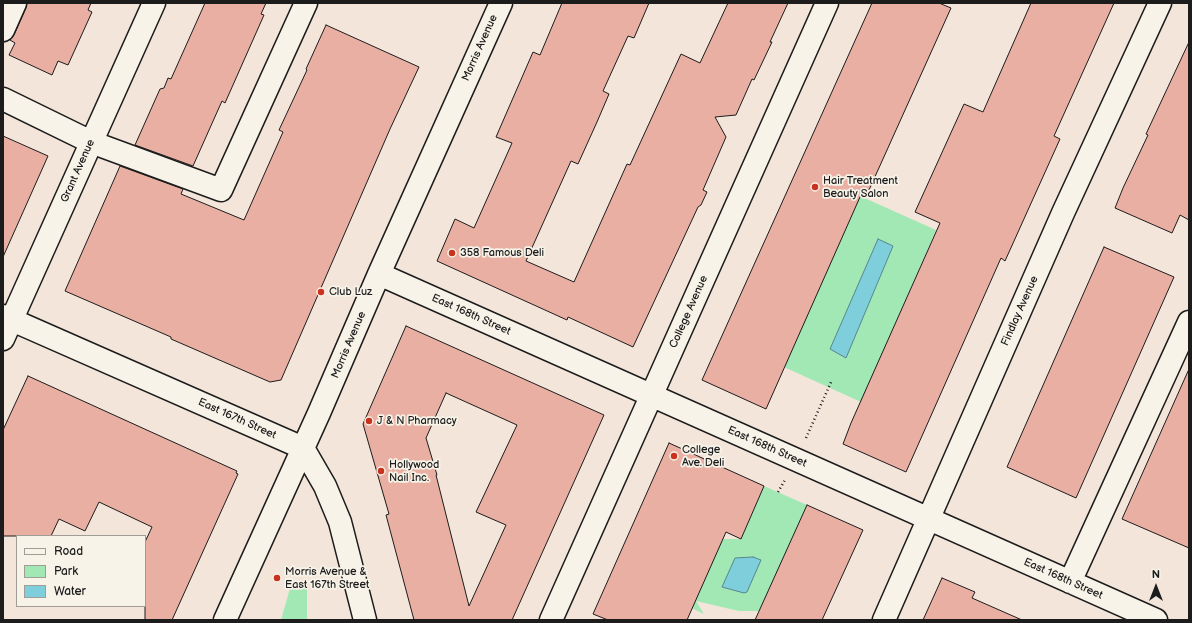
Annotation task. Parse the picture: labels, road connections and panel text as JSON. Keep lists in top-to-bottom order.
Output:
{
  "streets": {
    "street": [
      "Morris Avenue",
      "Grant Avenue",
      "Findlay Avenue",
      "College Avenue",
      "East 168th Street",
      "East 167th Street"
    ]
  },
  "crossings": [
    ["Morris Avenue", "East 168th Street"],
    ["Morris Avenue", "East 167th Street"],
    ["Grant Avenue", "East 167th Street"],
    ["Findlay Avenue", "East 168th Street"],
    ["College Avenue", "East 168th Street"]
  ],
  "places": [
    "Hair Treatment Beauty Salon",
    "358 Famous Deli",
    "Club Luz",
    "J & N Pharmacy",
    "College Ave. Deli",
    "Hollywood Nail Inc.",
    "Morris Avenue & East 167th Street"
  ],
  "legend": ["Road", "Park", "Water"],
  "north": "top"
}
